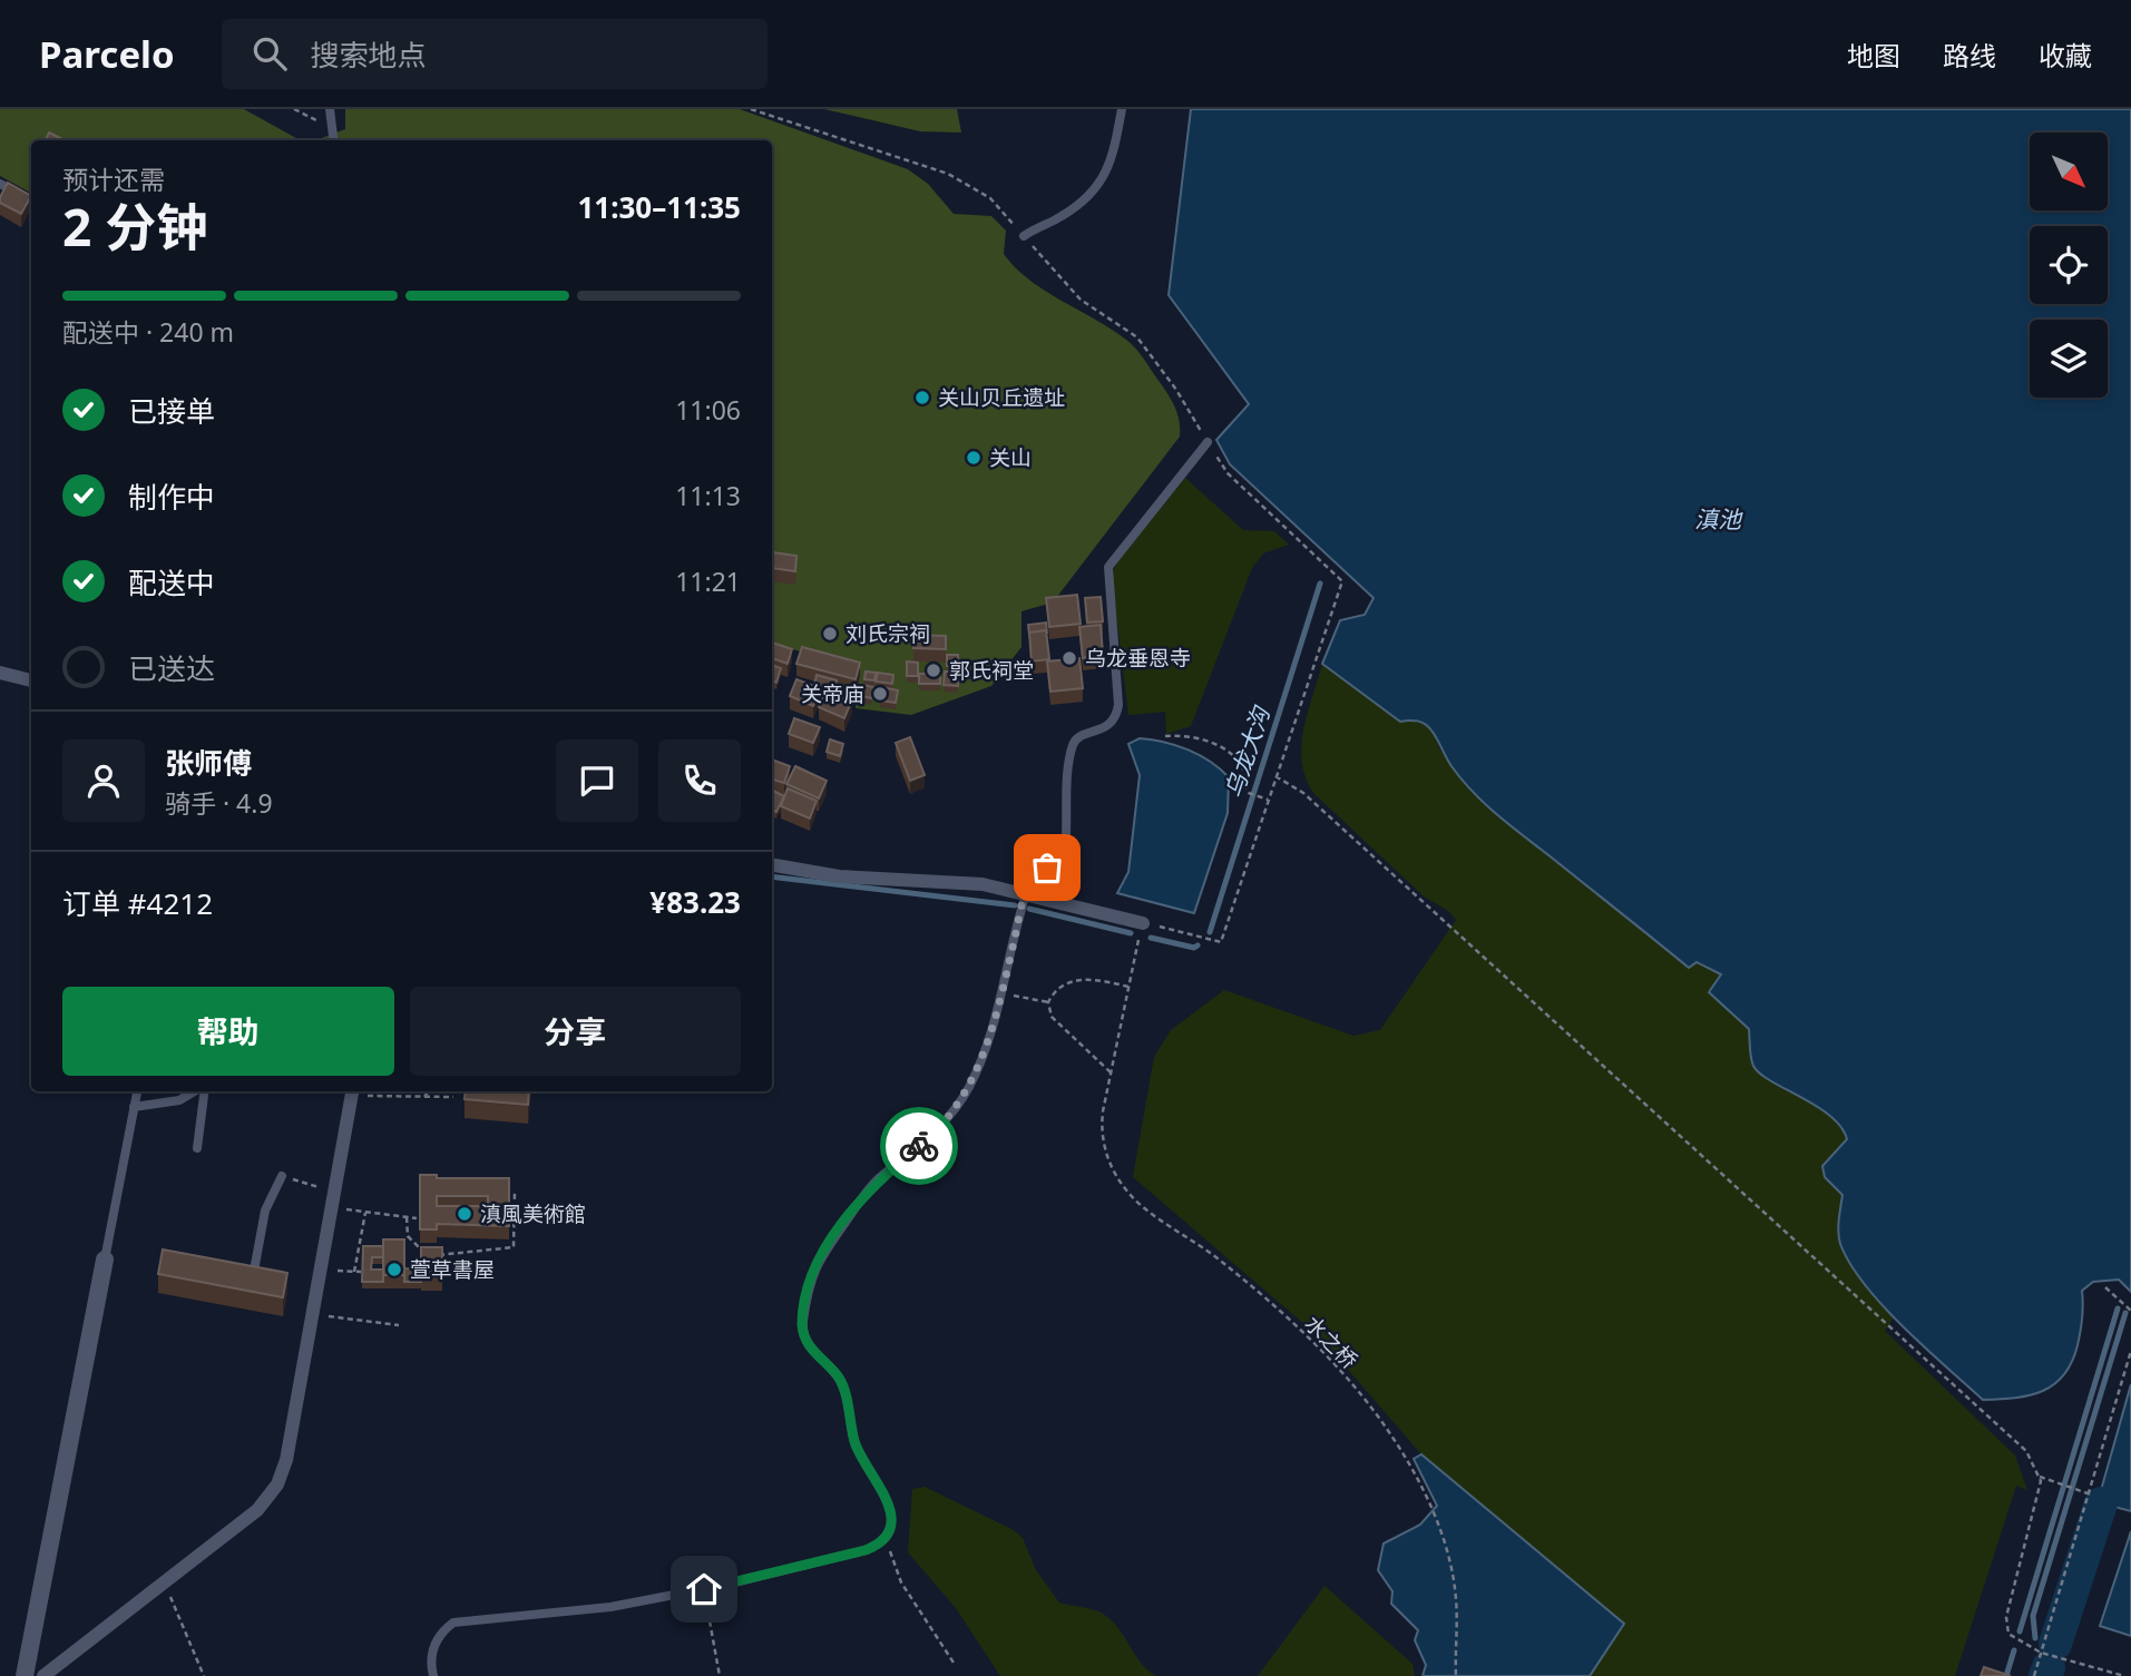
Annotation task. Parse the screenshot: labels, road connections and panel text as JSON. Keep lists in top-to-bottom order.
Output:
{
  "streets": {
    "path": ["水之桥"]
  },
  "water": ["滇池", "乌龙大沟"],
  "places": [
    "关山贝丘遗址",
    "关山",
    "刘氏宗祠",
    "乌龙垂恩寺",
    "郭氏祠堂",
    "关帝庙",
    "滇風美術館",
    "萱草書屋"
  ],
  "north": "bottom right",
  "page": {
    "header": "Parcelo",
    "search": "搜索地点",
    "nav": ["地图", "路线", "收藏"],
    "heading": ["2 分钟", "预计还需", "11:30–11:35"],
    "panel": [
      "张师傅",
      "骑手 · 4.9",
      "订单 #4212",
      "¥83.23"
    ],
    "bar": "配送中 · 240 m",
    "list": [
      ["已接单", "11:06"],
      ["制作中", "11:13"],
      ["配送中", "11:21"],
      "已送达"
    ],
    "buttons": ["帮助", "分享"]
  }
}
